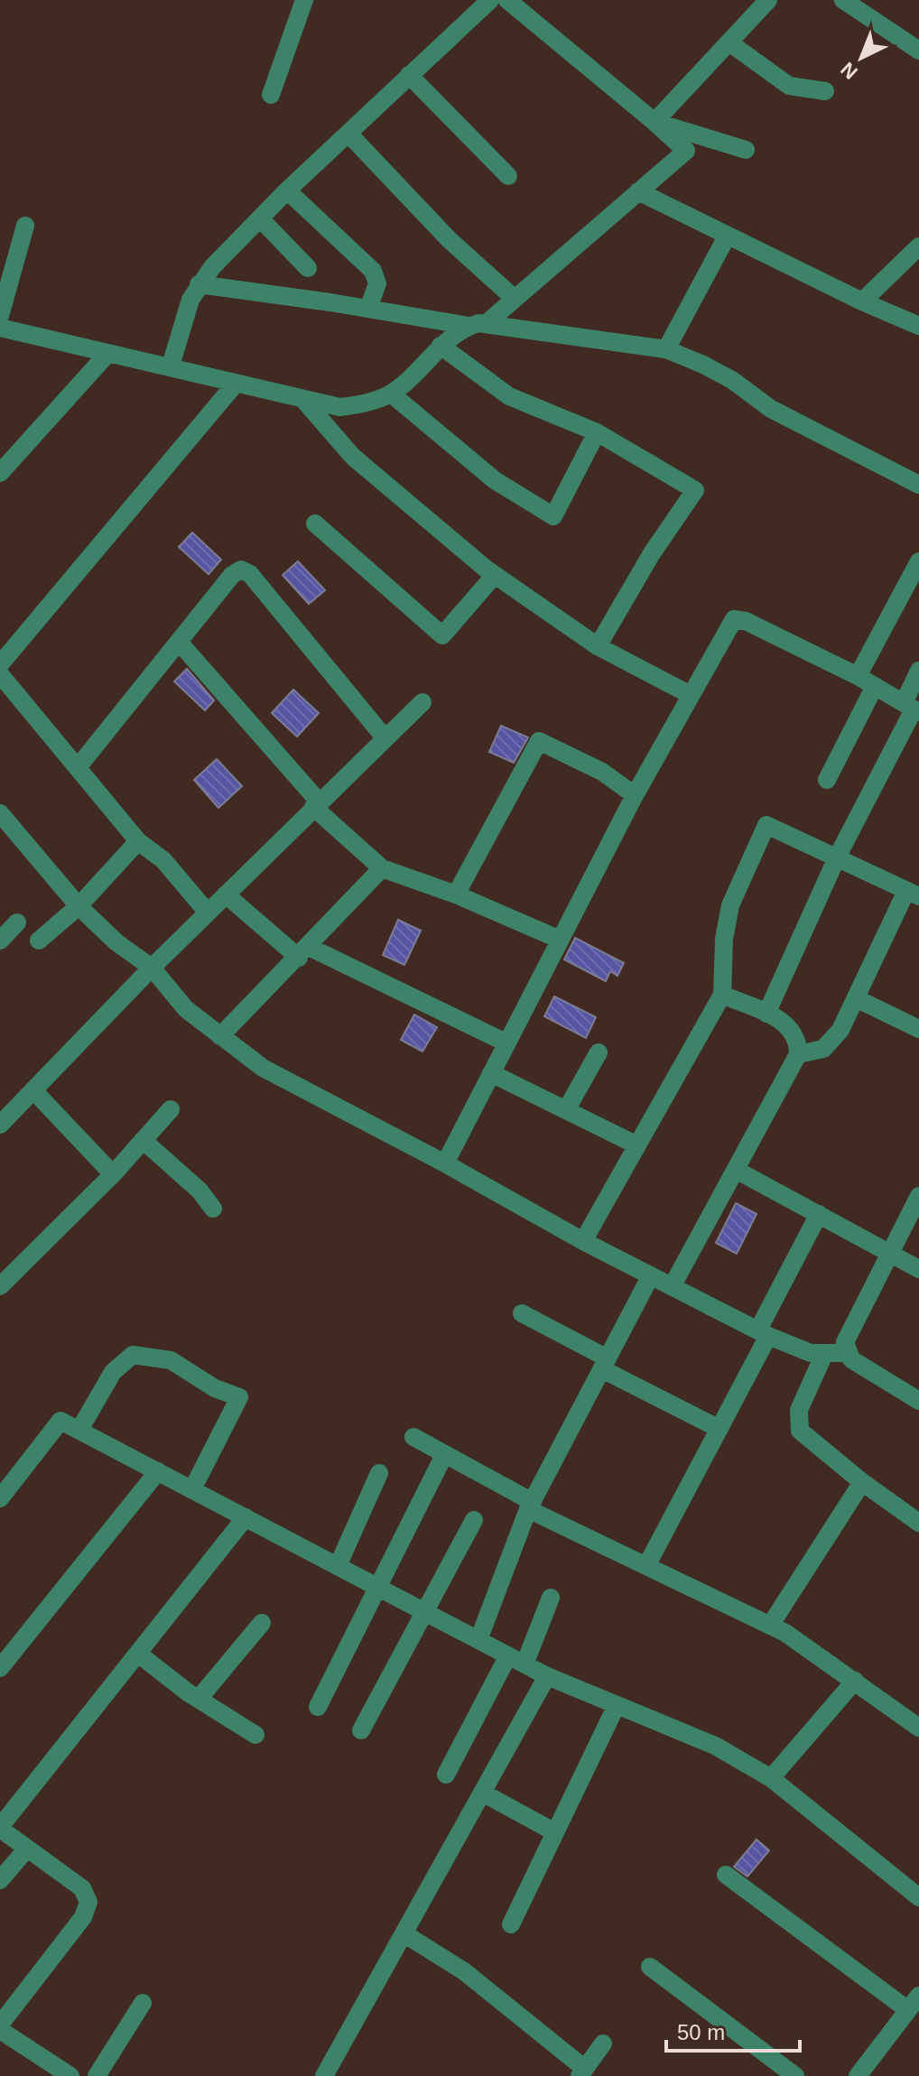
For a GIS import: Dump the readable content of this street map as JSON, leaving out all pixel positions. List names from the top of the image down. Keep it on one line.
{"scale_bar":"50 m","north":"bottom left"}
